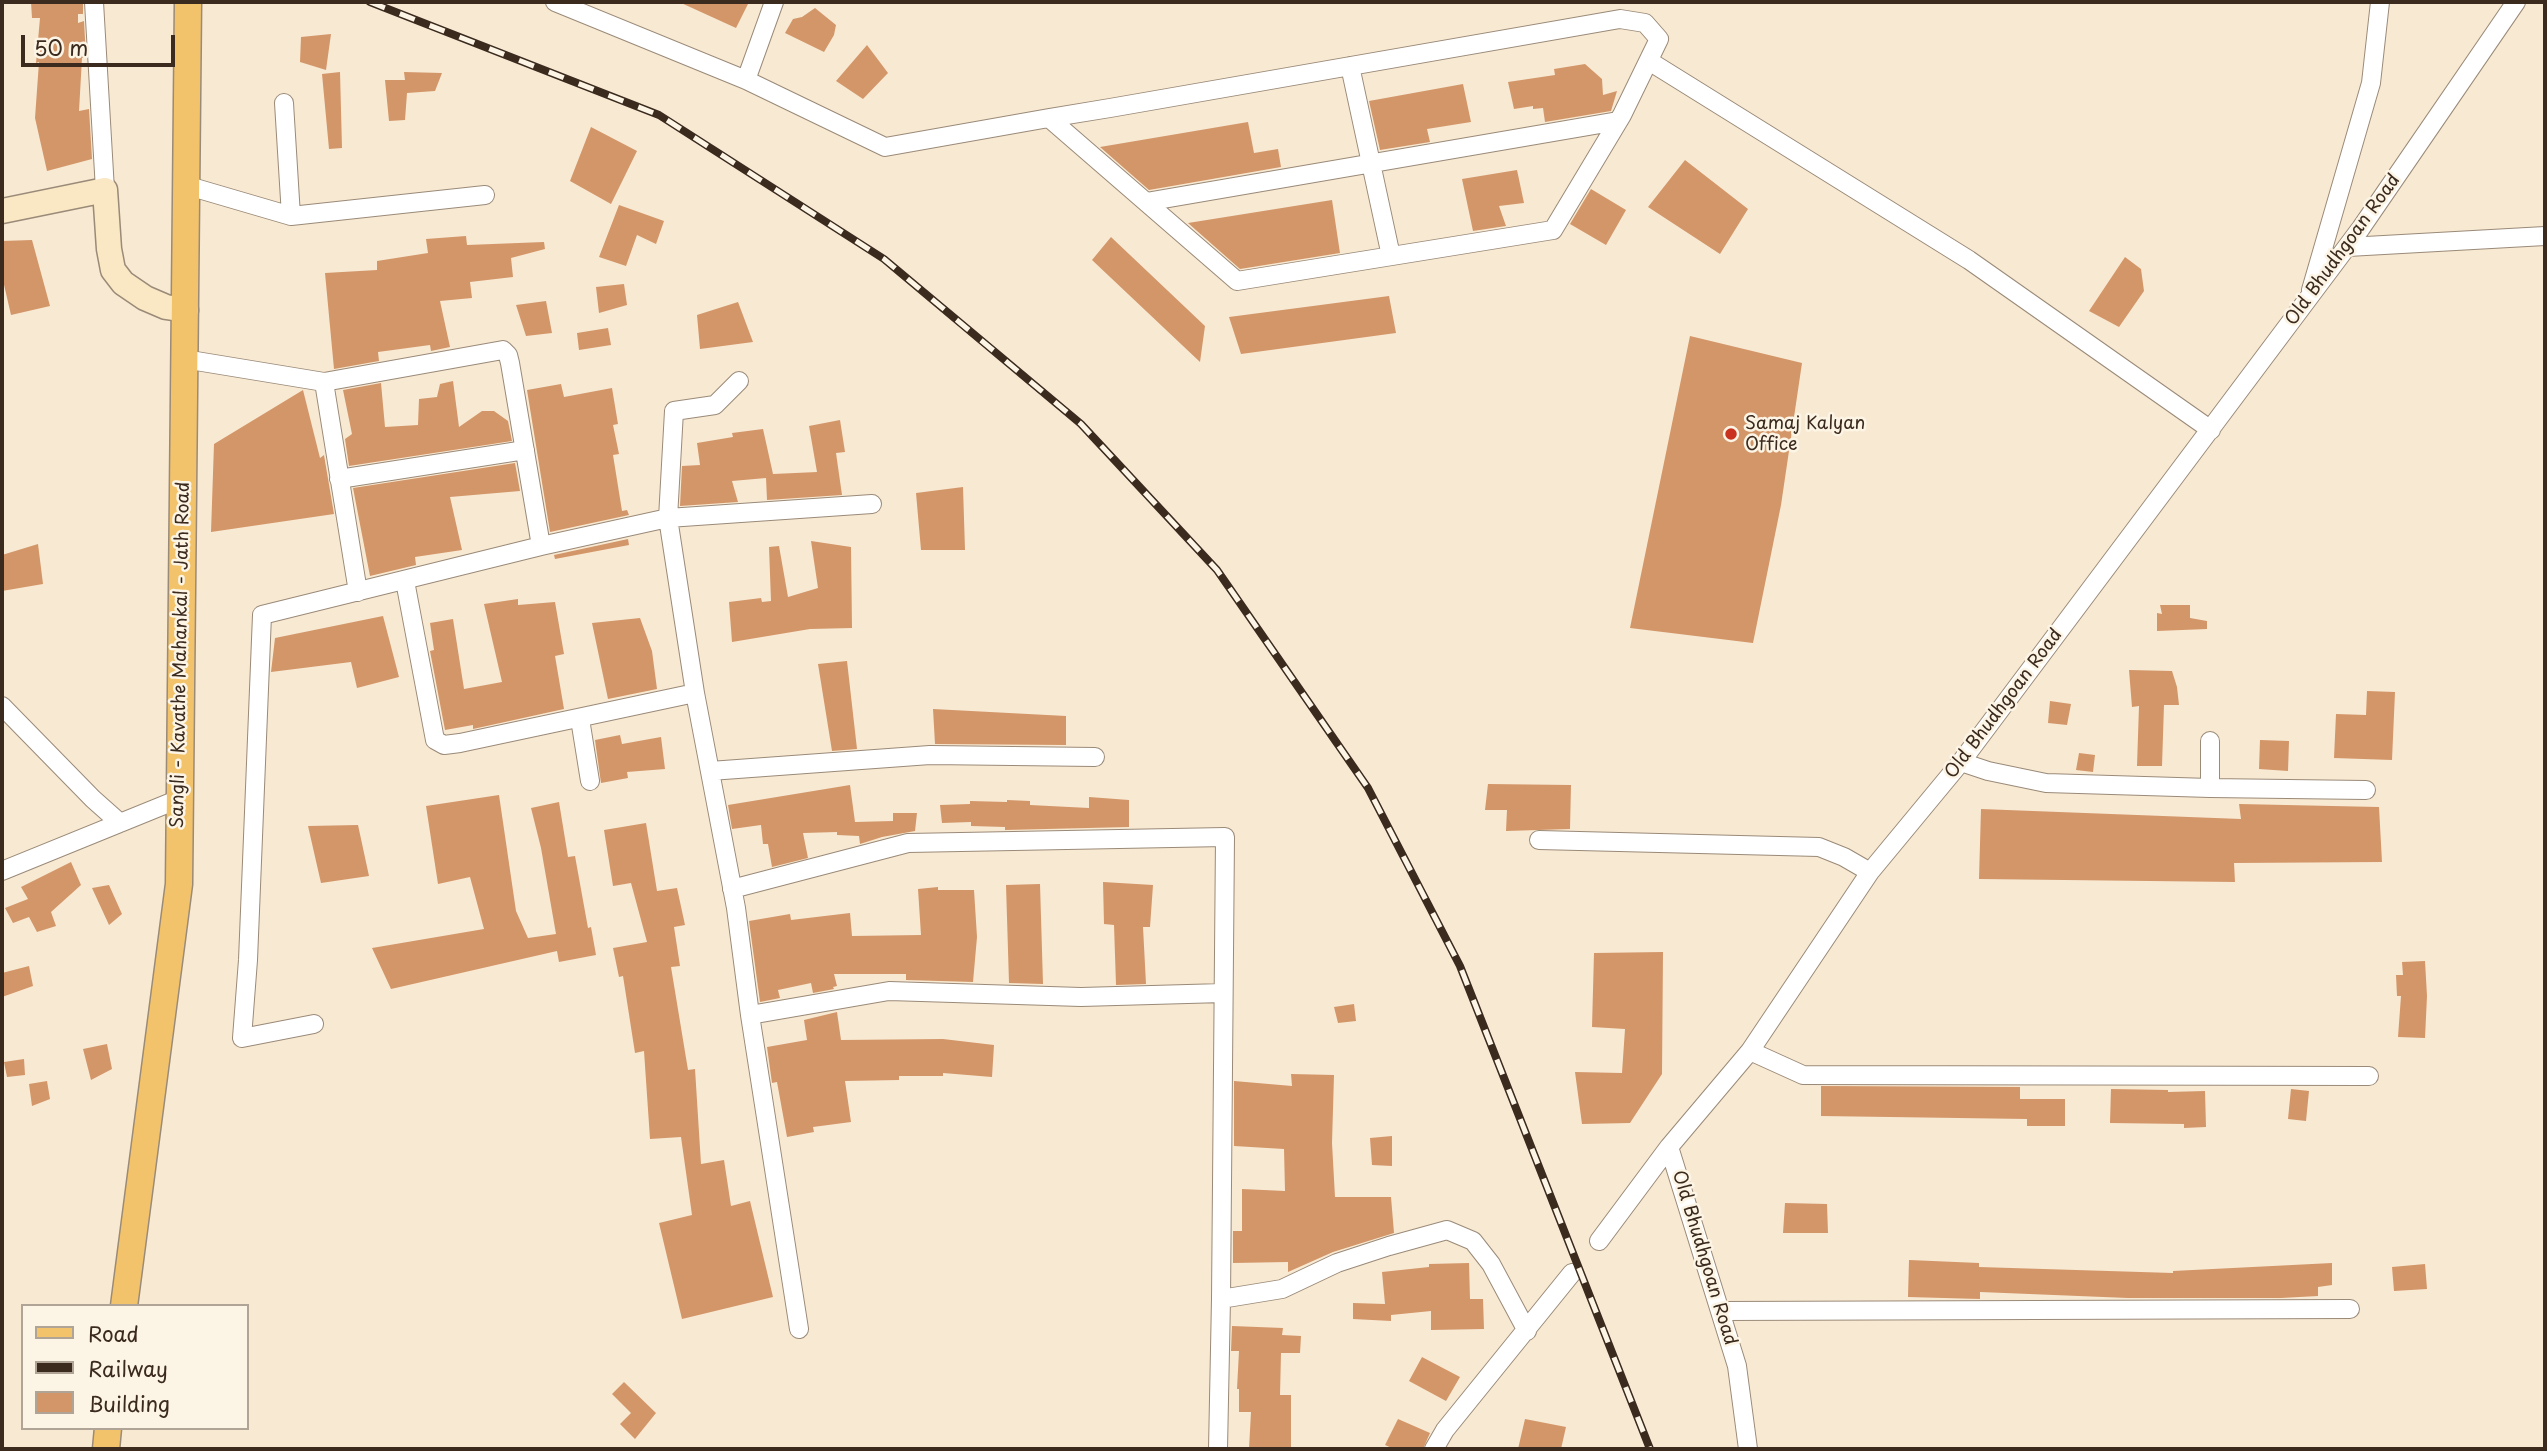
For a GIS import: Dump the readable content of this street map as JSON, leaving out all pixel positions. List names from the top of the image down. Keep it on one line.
{"streets":{"main road":["Sangli - Kavathe Mahankal - Jath Road"],"street":["Old Bhudhgoan Road"]},"places":["Samaj Kalyan Office"],"legend":["Road","Railway","Building"],"scale_bar":"50 m"}
